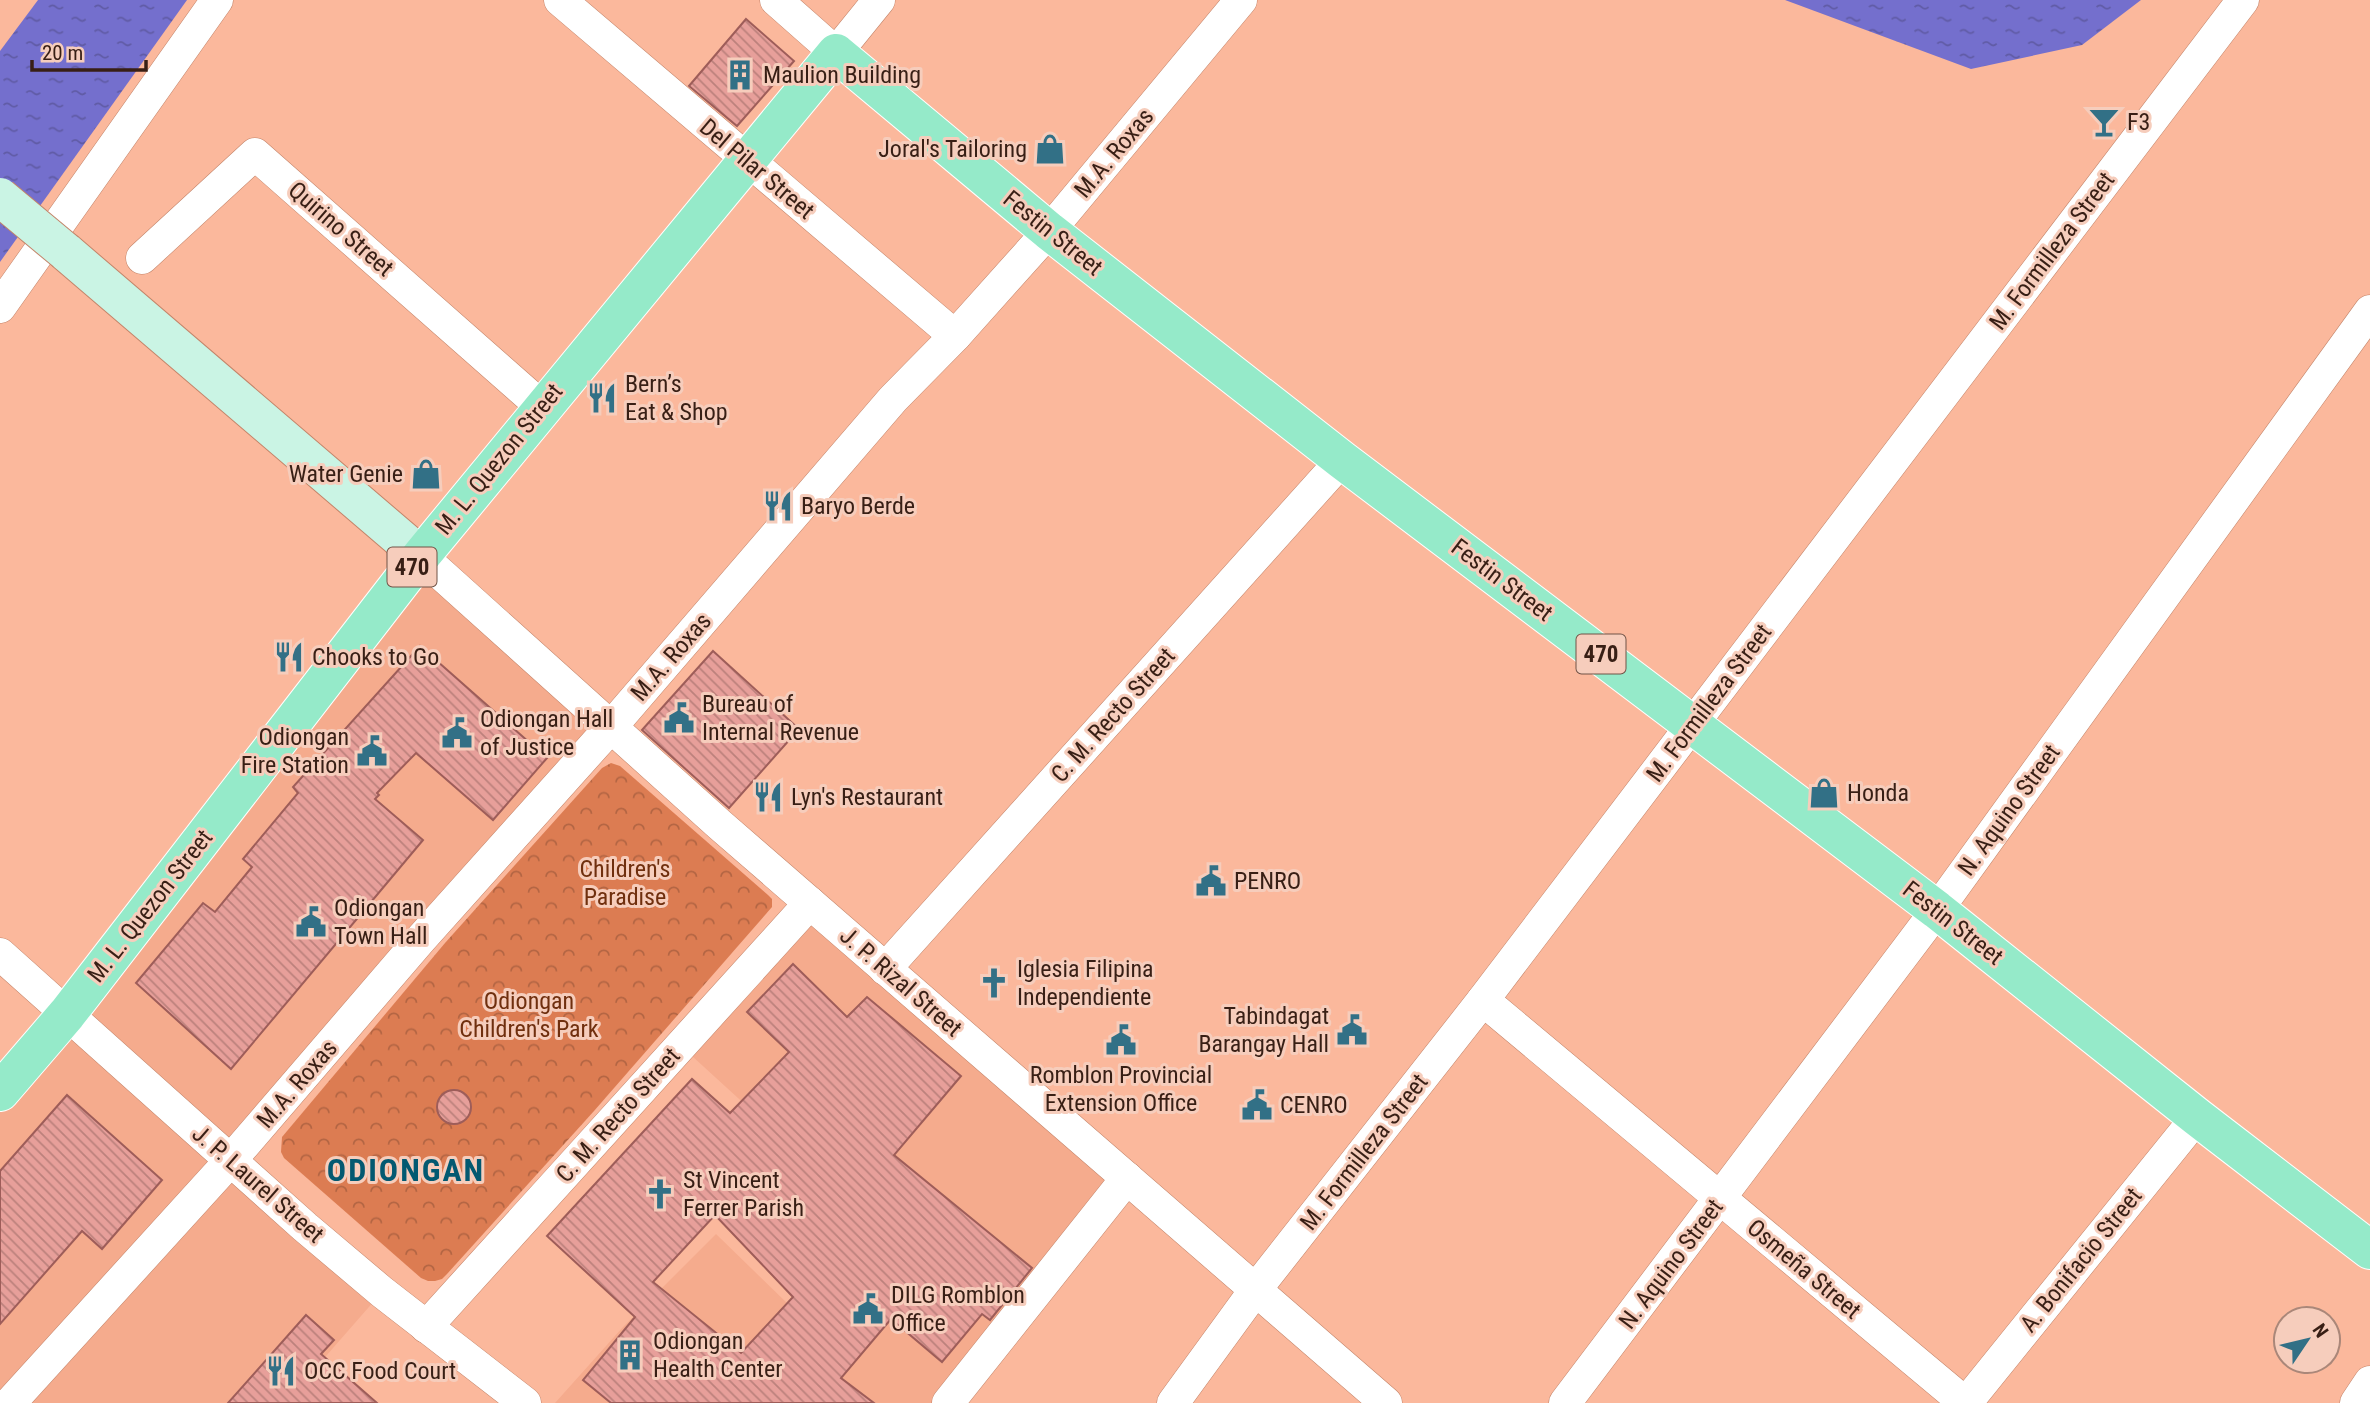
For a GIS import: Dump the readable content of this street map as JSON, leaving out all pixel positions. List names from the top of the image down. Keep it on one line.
{"streets":{"main road":["Festin Street","M. L. Quezon Street","470"],"street":["M.A. Roxas","Del Pilar Street","Quirino Street","M. Formilleza Street","C. M. Recto Street","N. Aquino Street","J. P. Rizal Street","J. P. Laurel Street","A. Bonifacio Street","Osmeña Street"]},"crossings":[["M.A. Roxas","Del Pilar Street"],["M.A. Roxas","Festin Street"],["M.A. Roxas","J. P. Rizal Street"],["M.A. Roxas","J. P. Laurel Street"],["Del Pilar Street","M. L. Quezon Street"],["Quirino Street","M. L. Quezon Street"],["Festin Street","M. Formilleza Street"],["Festin Street","M. L. Quezon Street"],["Festin Street","C. M. Recto Street"],["Festin Street","N. Aquino Street"],["Festin Street","A. Bonifacio Street"],["M. Formilleza Street","J. P. Rizal Street"],["M. Formilleza Street","Osmeña Street"],["M. L. Quezon Street","J. P. Rizal Street"],["M. L. Quezon Street","J. P. Laurel Street"],["C. M. Recto Street","J. P. Rizal Street"],["C. M. Recto Street","J. P. Laurel Street"],["N. Aquino Street","Osmeña Street"],["A. Bonifacio Street","Osmeña Street"]],"districts":["ODIONGAN"],"parks":["Children's Paradise","Odiongan Children's Park"],"places":{"building":["Maulion Building","Odiongan Health Center"],"bar":["F3"],"shop":["Joral's Tailoring","Water Genie","Honda"],"restaurant":["Bern’s Eat & Shop","Baryo Berde","Chooks to Go","Lyn's Restaurant","OCC Food Court"],"public building":["Bureau of Internal Revenue","Odiongan Hall of Justice","Odiongan Fire Station","PENRO","Odiongan Town Hall","Tabindagat Barangay Hall","Romblon Provincial Extension Office","CENRO","DILG Romblon Office"],"church":["Iglesia Filipina Independiente","St Vincent Ferrer Parish"]},"scale_bar":"20 m","north":"top right"}
